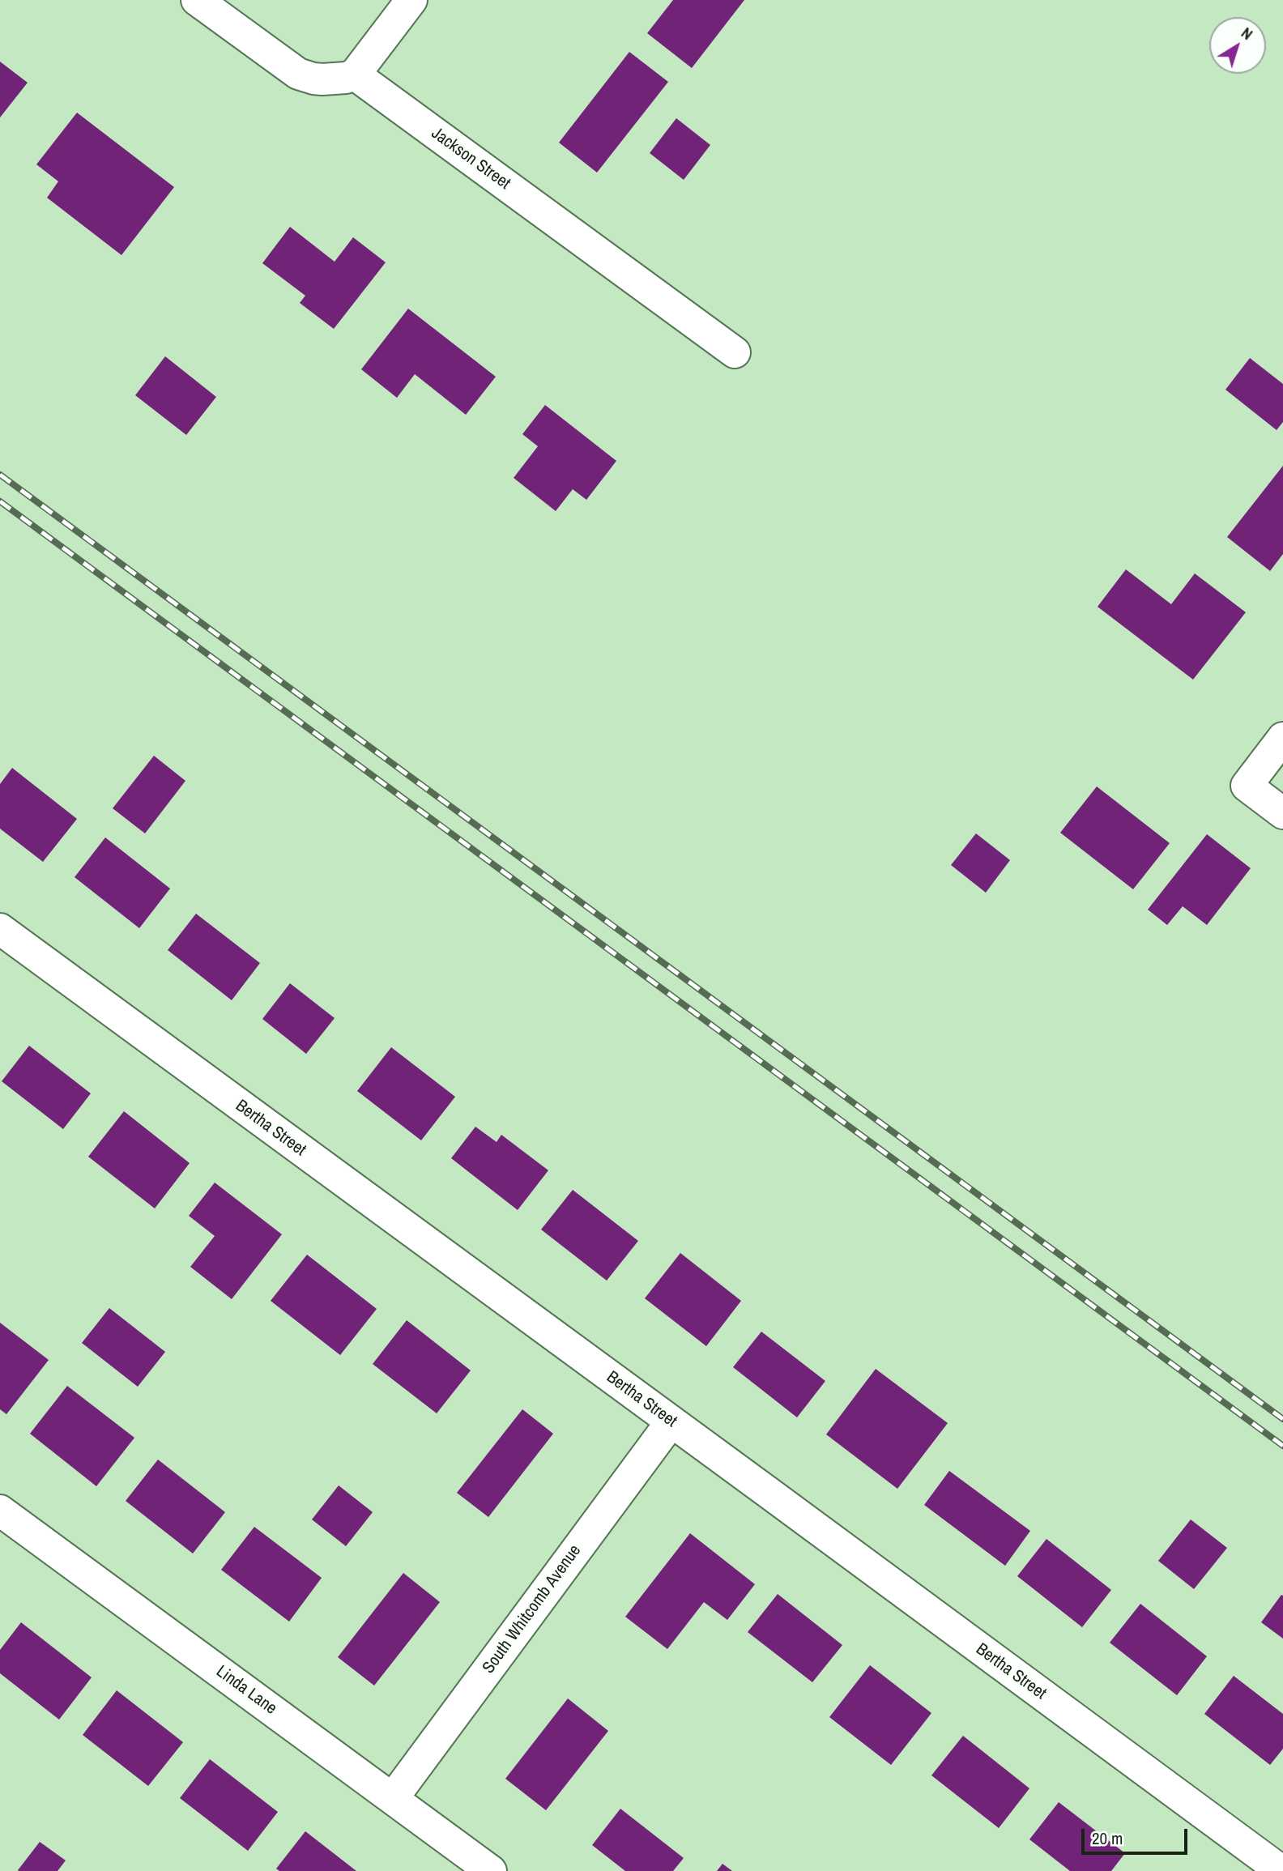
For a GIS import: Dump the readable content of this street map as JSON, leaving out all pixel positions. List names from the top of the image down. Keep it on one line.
{"streets":{"street":["Jackson Street","Bertha Street","South Whitcomb Avenue","Linda Lane"]},"crossings":[["Bertha Street","South Whitcomb Avenue"],["South Whitcomb Avenue","Linda Lane"]],"scale_bar":"20 m","north":"top right"}
